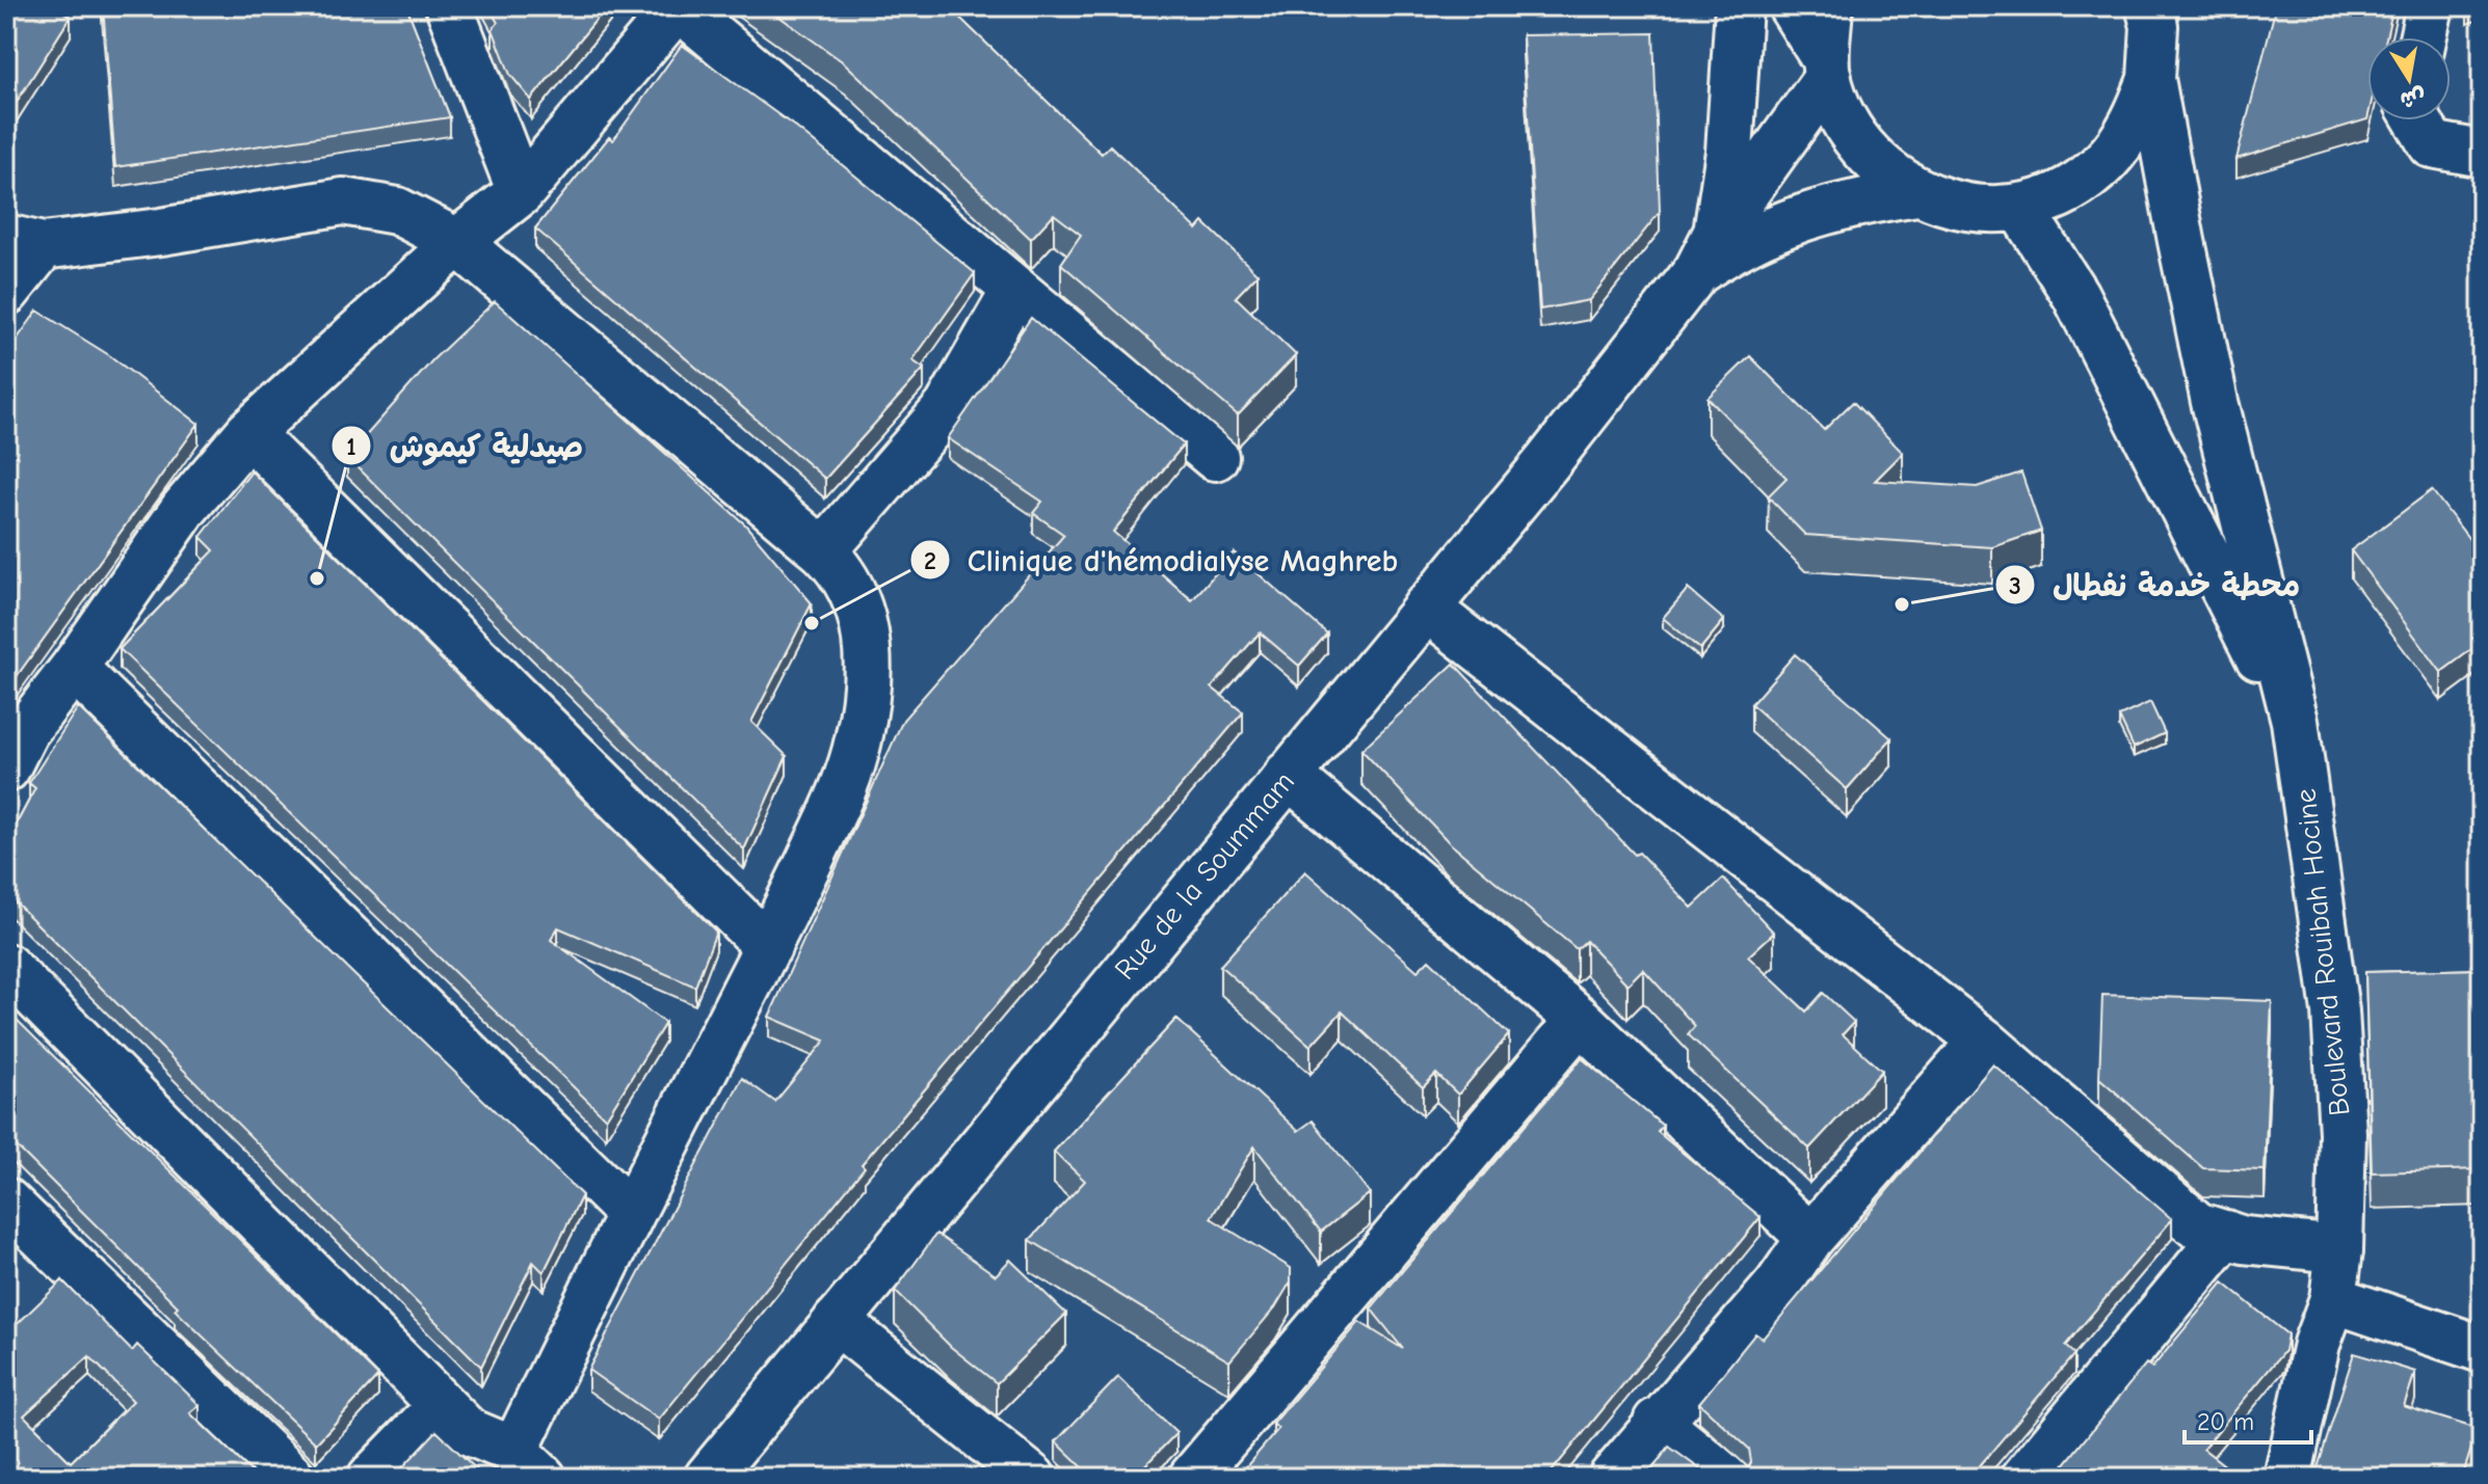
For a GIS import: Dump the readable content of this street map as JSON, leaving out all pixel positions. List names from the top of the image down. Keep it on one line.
{"streets":{"street":["Rue de la Soummam","Boulevard Rouibah Hocine"]},"places":["صيدلية كيموش","محطة خدمة نفطال","Clinique d'hémodialyse Maghreb"],"scale_bar":"20 m","north":"bottom"}
